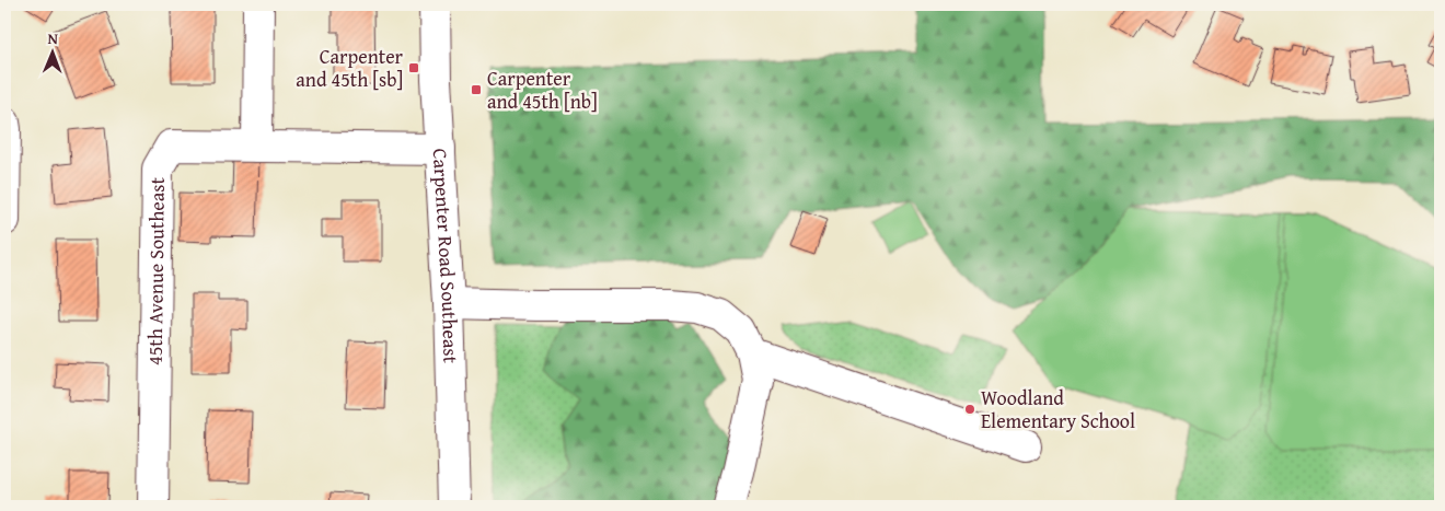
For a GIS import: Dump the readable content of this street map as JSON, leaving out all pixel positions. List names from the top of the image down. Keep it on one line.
{"streets":{"street":["Carpenter Road Southeast","45th Avenue Southeast"]},"crossings":[["Carpenter Road Southeast","45th Avenue Southeast"]],"places":{"transit":["Carpenter and 45th [sb]","Carpenter and 45th [nb]"],"other":["Woodland Elementary School"]},"north":"top"}
